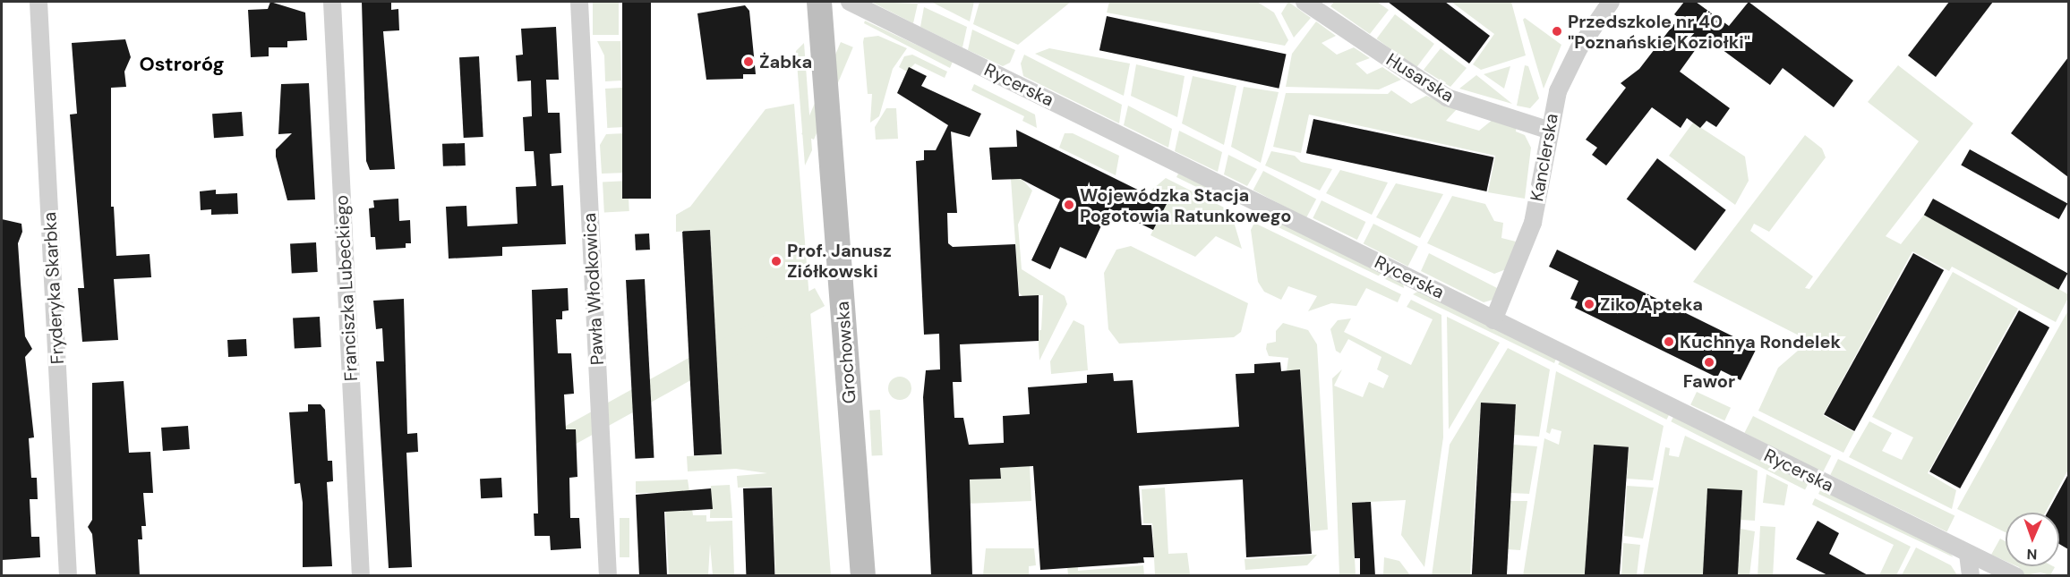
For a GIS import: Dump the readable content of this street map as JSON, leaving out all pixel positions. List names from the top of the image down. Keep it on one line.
{"streets":{"street":["Husarska","Rycerska","Kanclerska","Fryderyka Skarbka","Franciszka Lubeckiego","Pawła Włodkowica","Grochowska"]},"crossings":[["Husarska","Kanclerska"],["Rycerska","Kanclerska"]],"districts":["Ostroróg"],"places":["Przedszkole nr 40 \"Poznańskie Koziołki\"","Żabka","Wojewódzka Stacja Pogotowia Ratunkowego","Prof. Janusz Ziółkowski","Ziko Apteka","Kuchnya Rondelek","Fawor"],"north":"bottom"}
